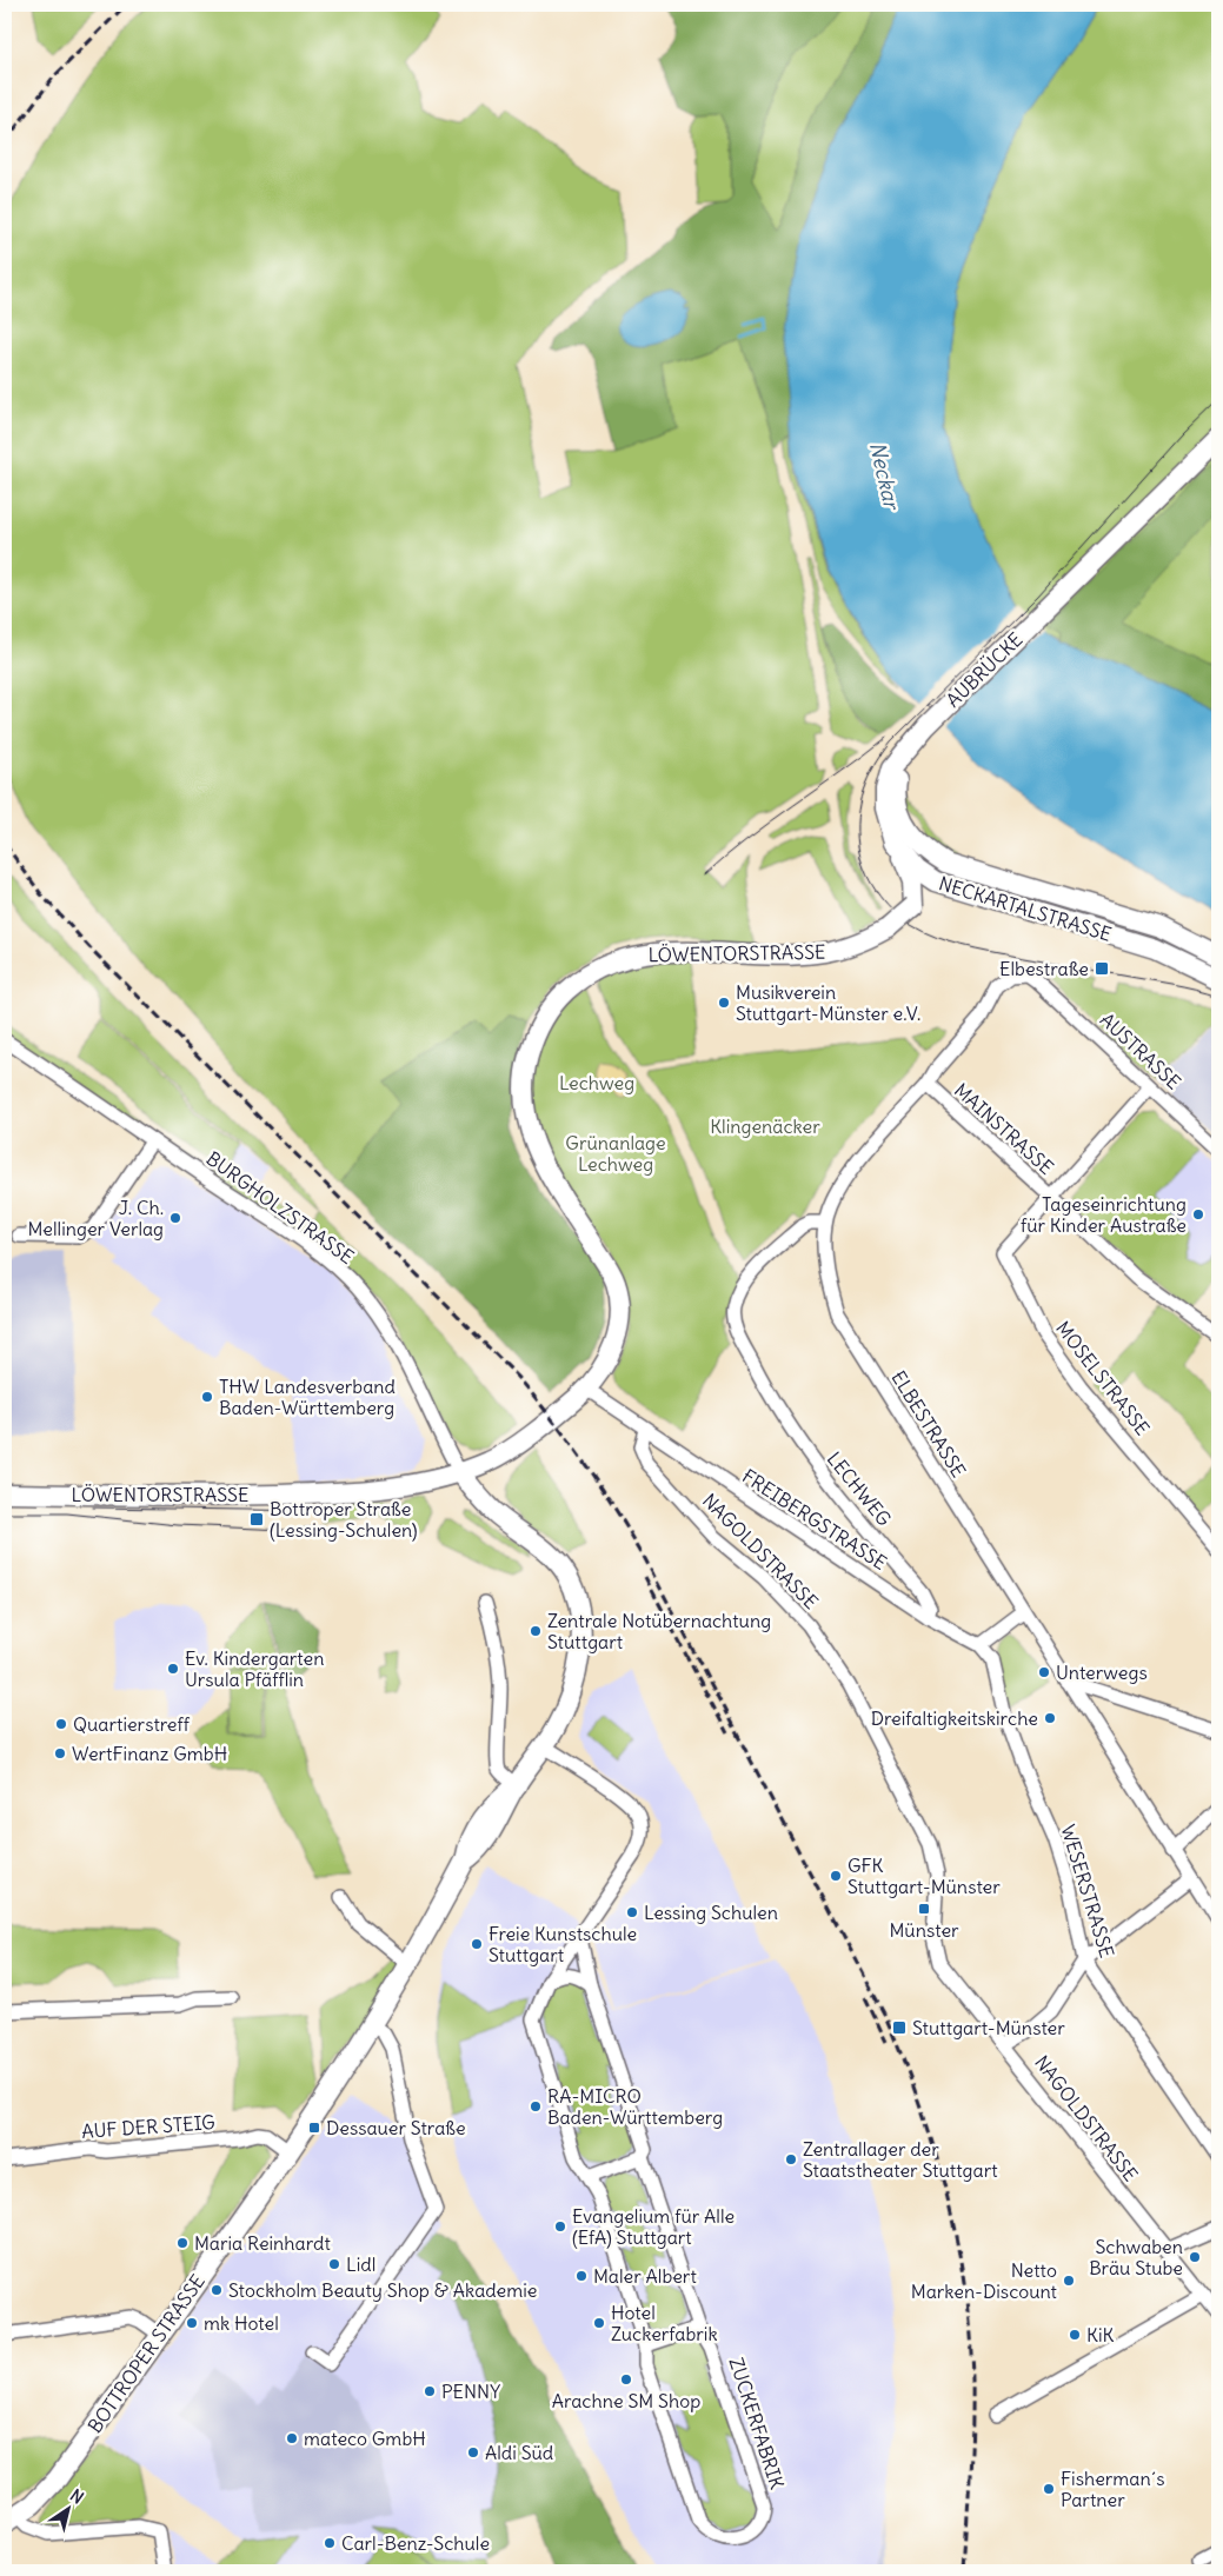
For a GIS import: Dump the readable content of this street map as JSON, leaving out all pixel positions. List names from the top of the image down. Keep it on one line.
{"streets":{"main road":["AUBRÜCKE","NECKARTALSTRASSE","LÖWENTORSTRASSE","BOTTROPER STRASSE"],"street":["AUSTRASSE","MAINSTRASSE","BURGHOLZSTRASSE","MOSELSTRASSE","ELBESTRASSE","LECHWEG","FREIBERGSTRASSE","NAGOLDSTRASSE","WESERSTRASSE","AUF DER STEIG","ZUCKERFABRIK"]},"crossings":[["AUBRÜCKE","NECKARTALSTRASSE"],["NECKARTALSTRASSE","LÖWENTORSTRASSE"],["LÖWENTORSTRASSE","BURGHOLZSTRASSE"],["LÖWENTORSTRASSE","FREIBERGSTRASSE"],["LÖWENTORSTRASSE","BOTTROPER STRASSE"],["AUSTRASSE","MOSELSTRASSE"],["AUSTRASSE","ELBESTRASSE"],["MAINSTRASSE","MOSELSTRASSE"],["MAINSTRASSE","ELBESTRASSE"],["BURGHOLZSTRASSE","BOTTROPER STRASSE"],["ELBESTRASSE","LECHWEG"],["LECHWEG","FREIBERGSTRASSE"],["FREIBERGSTRASSE","NAGOLDSTRASSE"],["FREIBERGSTRASSE","WESERSTRASSE"],["AUF DER STEIG","BOTTROPER STRASSE"],["BOTTROPER STRASSE","ZUCKERFABRIK"]],"water":["Neckar"],"parks":["Lechweg","Klingenäcker","Grünanlage Lechweg"],"places":{"transit":["Elbestraße","Bottroper Straße (Lessing-Schulen)","Münster","Stuttgart-Münster","Dessauer Straße"],"other":["Musikverein Stuttgart-Münster e.V.","Tageseinrichtung für Kinder Austraße","J. Ch. Mellinger Verlag","THW Landesverband Baden-Württemberg","Zentrale Notübernachtung Stuttgart","Ev. Kindergarten Ursula Pfäfflin","Unterwegs","Dreifaltigkeitskirche","Quartierstreff","WertFinanz GmbH","GFK Stuttgart-Münster","Lessing Schulen","Freie Kunstschule Stuttgart","RA-MICRO Baden-Württemberg","Zentrallager der Staatstheater Stuttgart","Evangelium für Alle (EfA) Stuttgart","Maria Reinhardt","Schwaben Bräu Stube","Lidl","Maler Albert","Netto Marken-Discount","Stockholm Beauty Shop & Akademie","mk Hotel","Hotel Zuckerfabrik","KiK","Arachne SM Shop","PENNY","mateco GmbH","Aldi Süd","Fisherman´s Partner","Carl-Benz-Schule"]},"north":"top right"}
